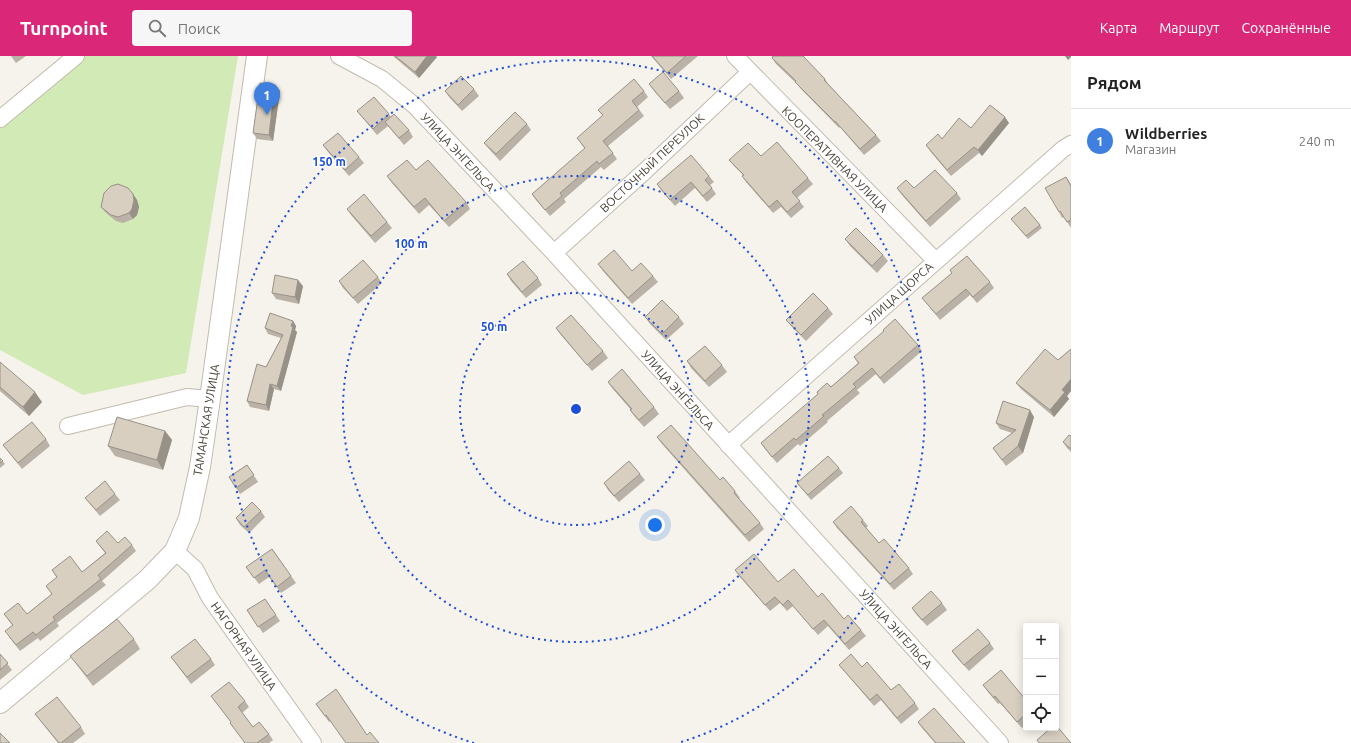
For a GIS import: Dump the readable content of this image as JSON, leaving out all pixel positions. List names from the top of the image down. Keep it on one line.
{"streets":{"street":["УЛИЦА ЭНГЕЛЬСА","КООПЕРАТИВНАЯ УЛИЦА","ВОСТОЧНЫЙ ПЕРЕУЛОК","УЛИЦА ЩОРСА","ТАМАНСКАЯ УЛИЦА","НАГОРНАЯ УЛИЦА"]},"crossings":[["УЛИЦА ЭНГЕЛЬСА","ВОСТОЧНЫЙ ПЕРЕУЛОК"],["УЛИЦА ЭНГЕЛЬСА","УЛИЦА ЩОРСА"],["КООПЕРАТИВНАЯ УЛИЦА","ВОСТОЧНЫЙ ПЕРЕУЛОК"],["КООПЕРАТИВНАЯ УЛИЦА","УЛИЦА ЩОРСА"],["ТАМАНСКАЯ УЛИЦА","НАГОРНАЯ УЛИЦА"]],"page":{"header":"Turnpoint","search":"Поиск","nav":["Карта","Маршрут","Сохранённые"],"heading":"Рядом","pins":"1","list":[{"mark":"1","name":"Wildberries","note":"Магазин","value":"240 m"}],"map_buttons":["+","−"]},"rings":["150 m","100 m","50 m"]}
